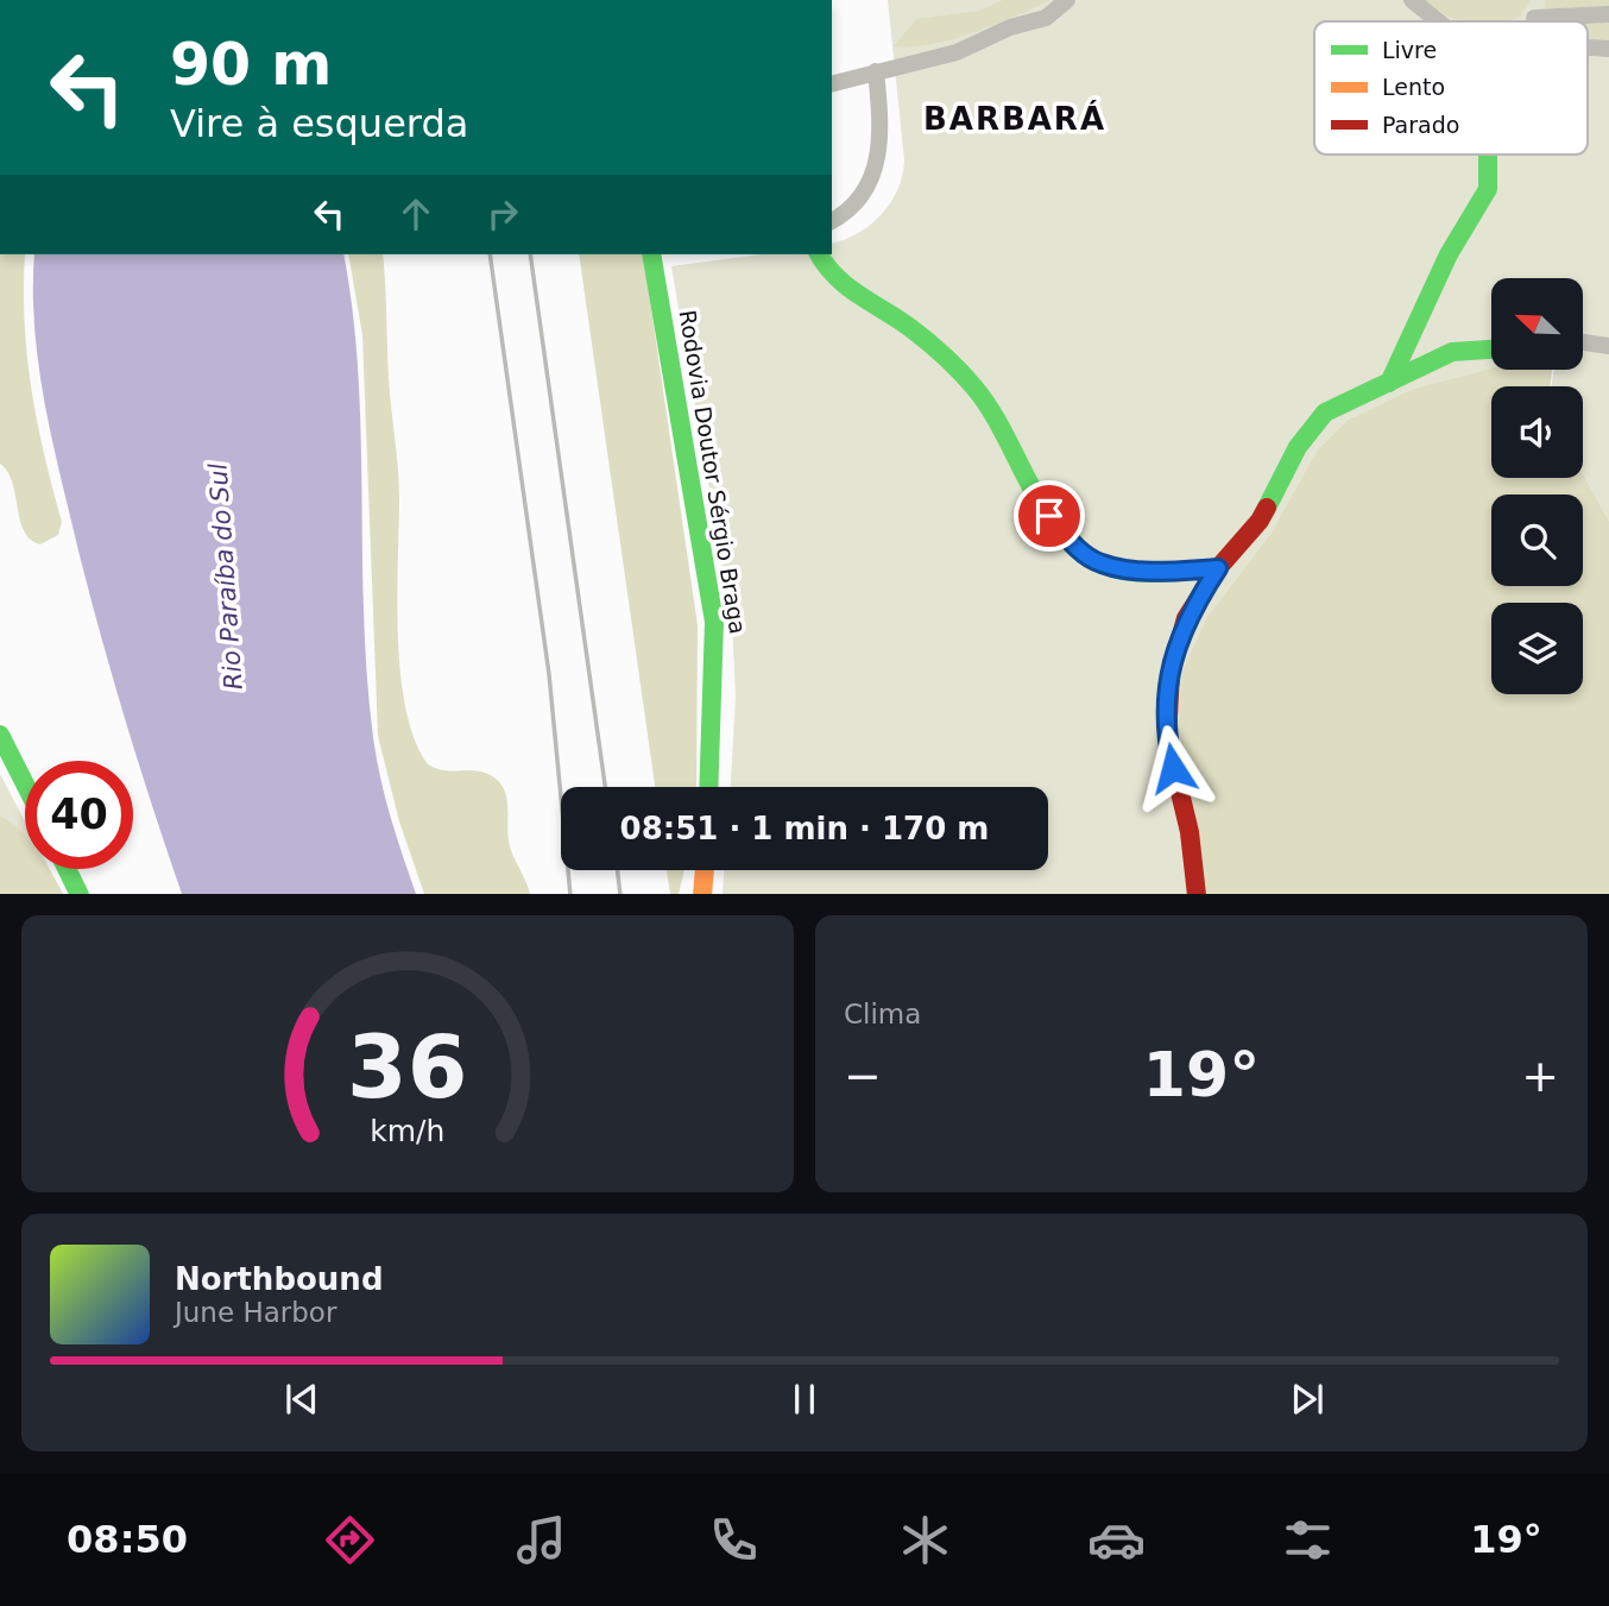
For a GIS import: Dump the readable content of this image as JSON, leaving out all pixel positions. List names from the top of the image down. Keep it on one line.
{"streets":{"street":["Rodovia Doutor Sérgio Braga"]},"districts":["BARBARÁ"],"water":["Rio Paraíba do Sul"],"legend":["Livre","Lento","Parado"],"north":"top left","page":{"turn":["90 m","Vire à esquerda"],"limit":"40","trip":"08:51 · 1 min · 170 m","tile":"Clima","heat":["−","19°","+"],"song":["Northbound","June Harbor"],"tabs":["08:50","19°"],"gauge":["36","km/h"]}}
